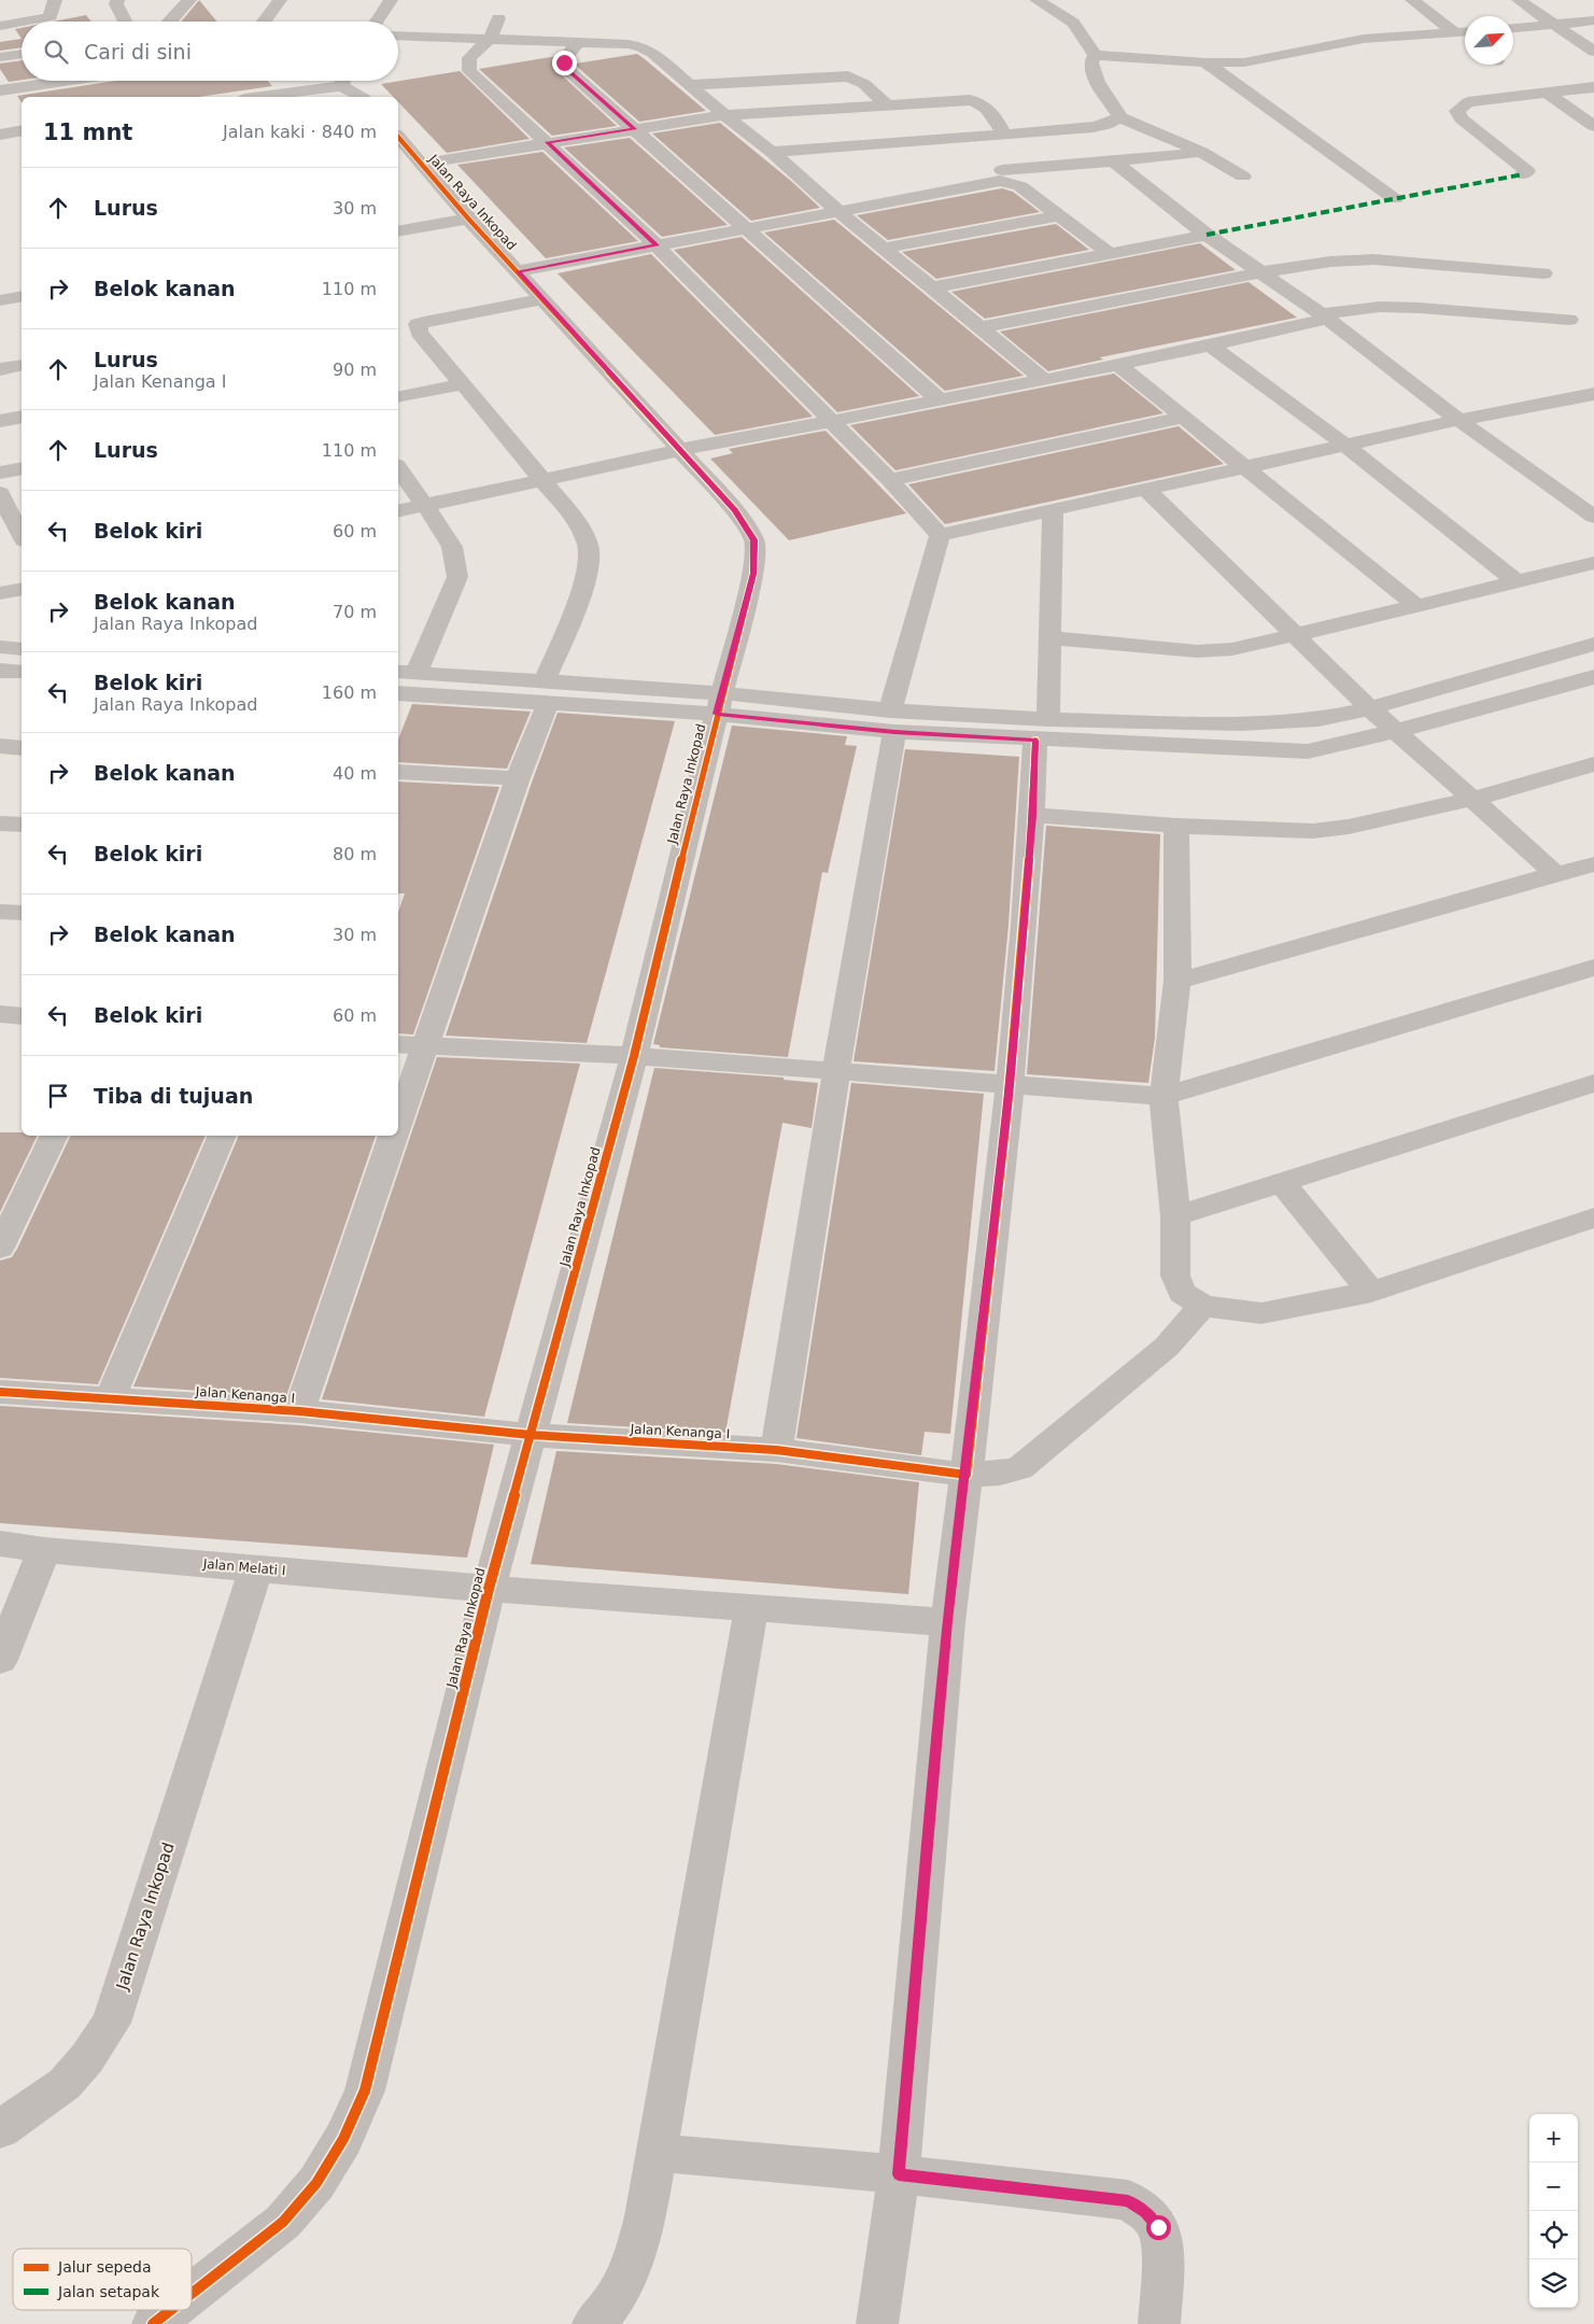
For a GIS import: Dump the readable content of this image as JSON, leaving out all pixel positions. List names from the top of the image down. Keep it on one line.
{"streets":{"street":["Jalan Raya Inkopad","Jalan Kenanga I","Jalan Melati I"]},"crossings":[["Jalan Raya Inkopad","Jalan Kenanga I"],["Jalan Raya Inkopad","Jalan Melati I"]],"legend":["Jalur sepeda","Jalan setapak"],"north":"top right","page":{"search":"Cari di sini","heading":["11 mnt","Jalan kaki · 840 m"],"list":[["Lurus","30 m"],["Belok kanan","110 m"],["Lurus","Jalan Kenanga I","90 m"],["Lurus","110 m"],["Belok kiri","60 m"],["Belok kanan","Jalan Raya Inkopad","70 m"],["Belok kiri","Jalan Raya Inkopad","160 m"],["Belok kanan","40 m"],["Belok kiri","80 m"],["Belok kanan","30 m"],["Belok kiri","60 m"],"Tiba di tujuan"],"map_buttons":["+","−"]}}
